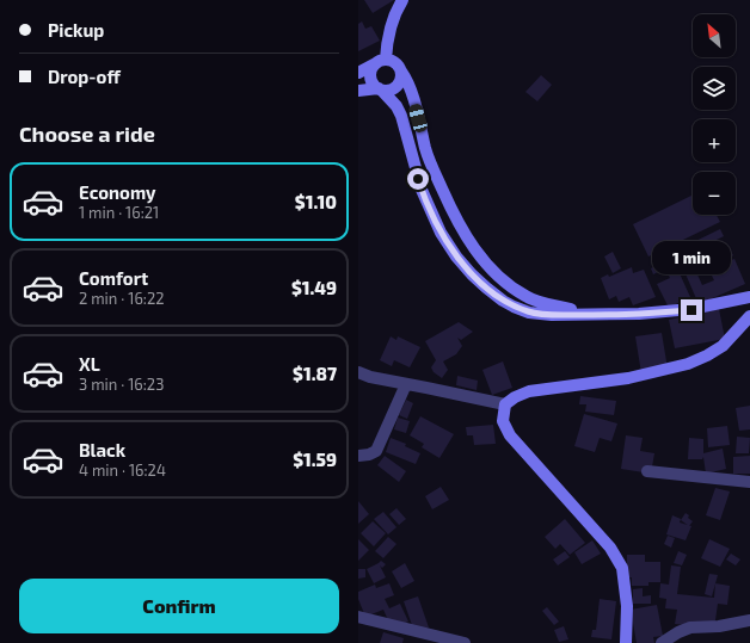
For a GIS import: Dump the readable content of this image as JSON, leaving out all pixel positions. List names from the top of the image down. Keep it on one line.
{"north":"top left","page":{"banner":["Pickup","Drop-off"],"map_buttons":["+","−"],"heading":"Choose a ride","list":[{"name":"Economy","note":"1 min · 16:21","value":"$1.10"},{"name":"Comfort","note":"2 min · 16:22","value":"$1.49"},{"name":"XL","note":"3 min · 16:23","value":"$1.87"},{"name":"Black","note":"4 min · 16:24","value":"$1.59"}],"bubble":"1 min","buttons":"Confirm"}}
